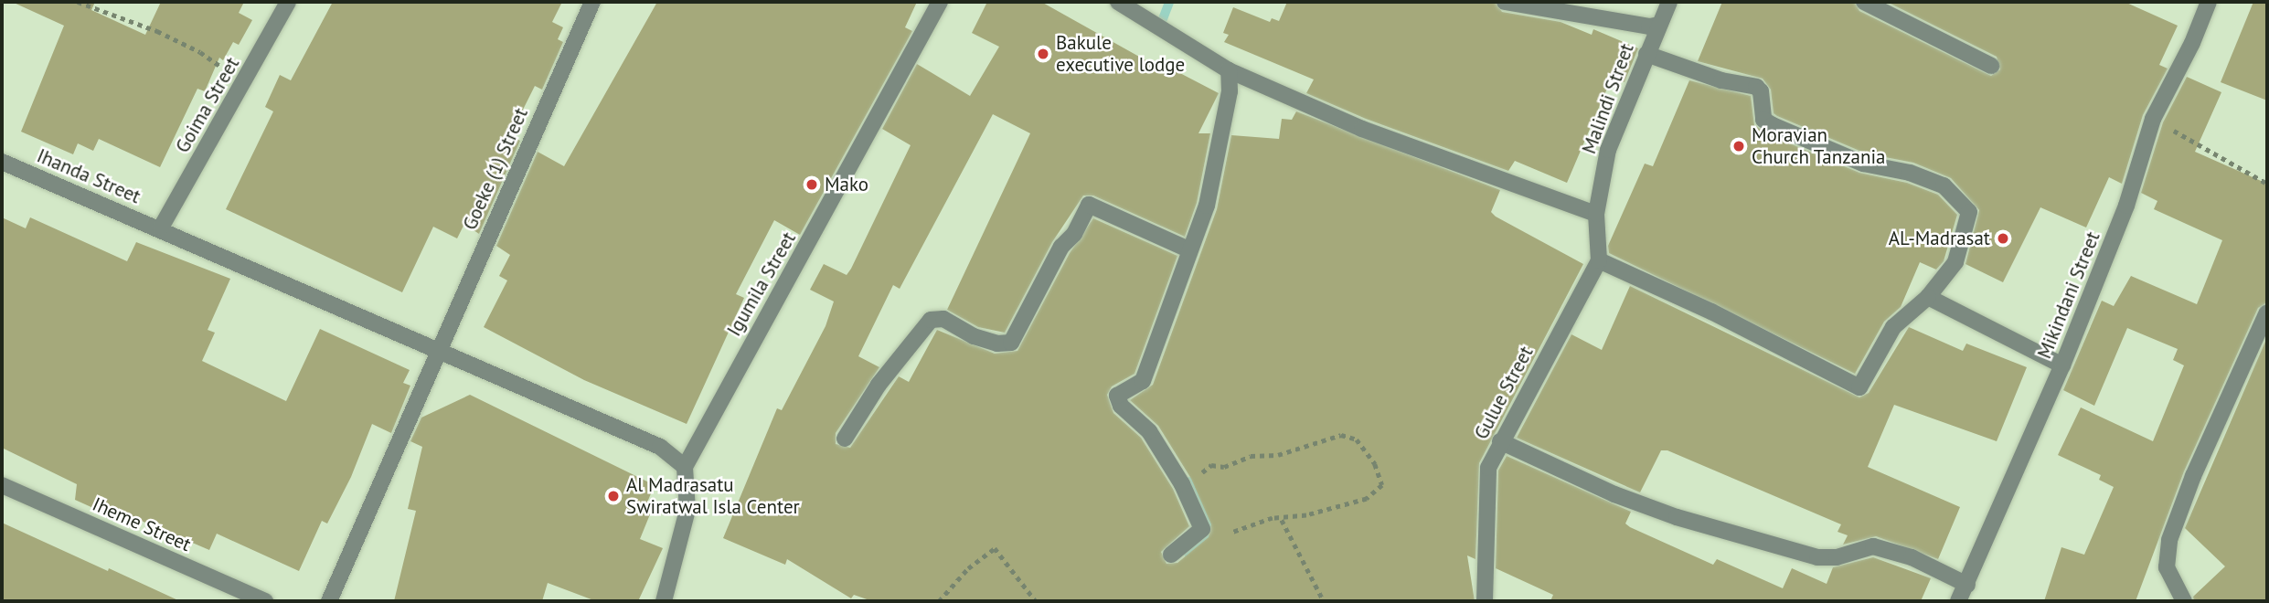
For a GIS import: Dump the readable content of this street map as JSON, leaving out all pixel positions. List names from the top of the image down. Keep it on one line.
{"streets":{"street":["Malindi Street","Goima Street","Goeke (1) Street","Ihanda Street","Igumila Street","Mikindani Street","Gulue Street","Iheme Street"]},"crossings":[["Goima Street","Ihanda Street"],["Goeke (1) Street","Ihanda Street"],["Ihanda Street","Igumila Street"]],"places":["Bakule executive lodge","Moravian Church Tanzania","Mako","AL-Madrasat","Al Madrasatu Swiratwal Isla Center"]}
